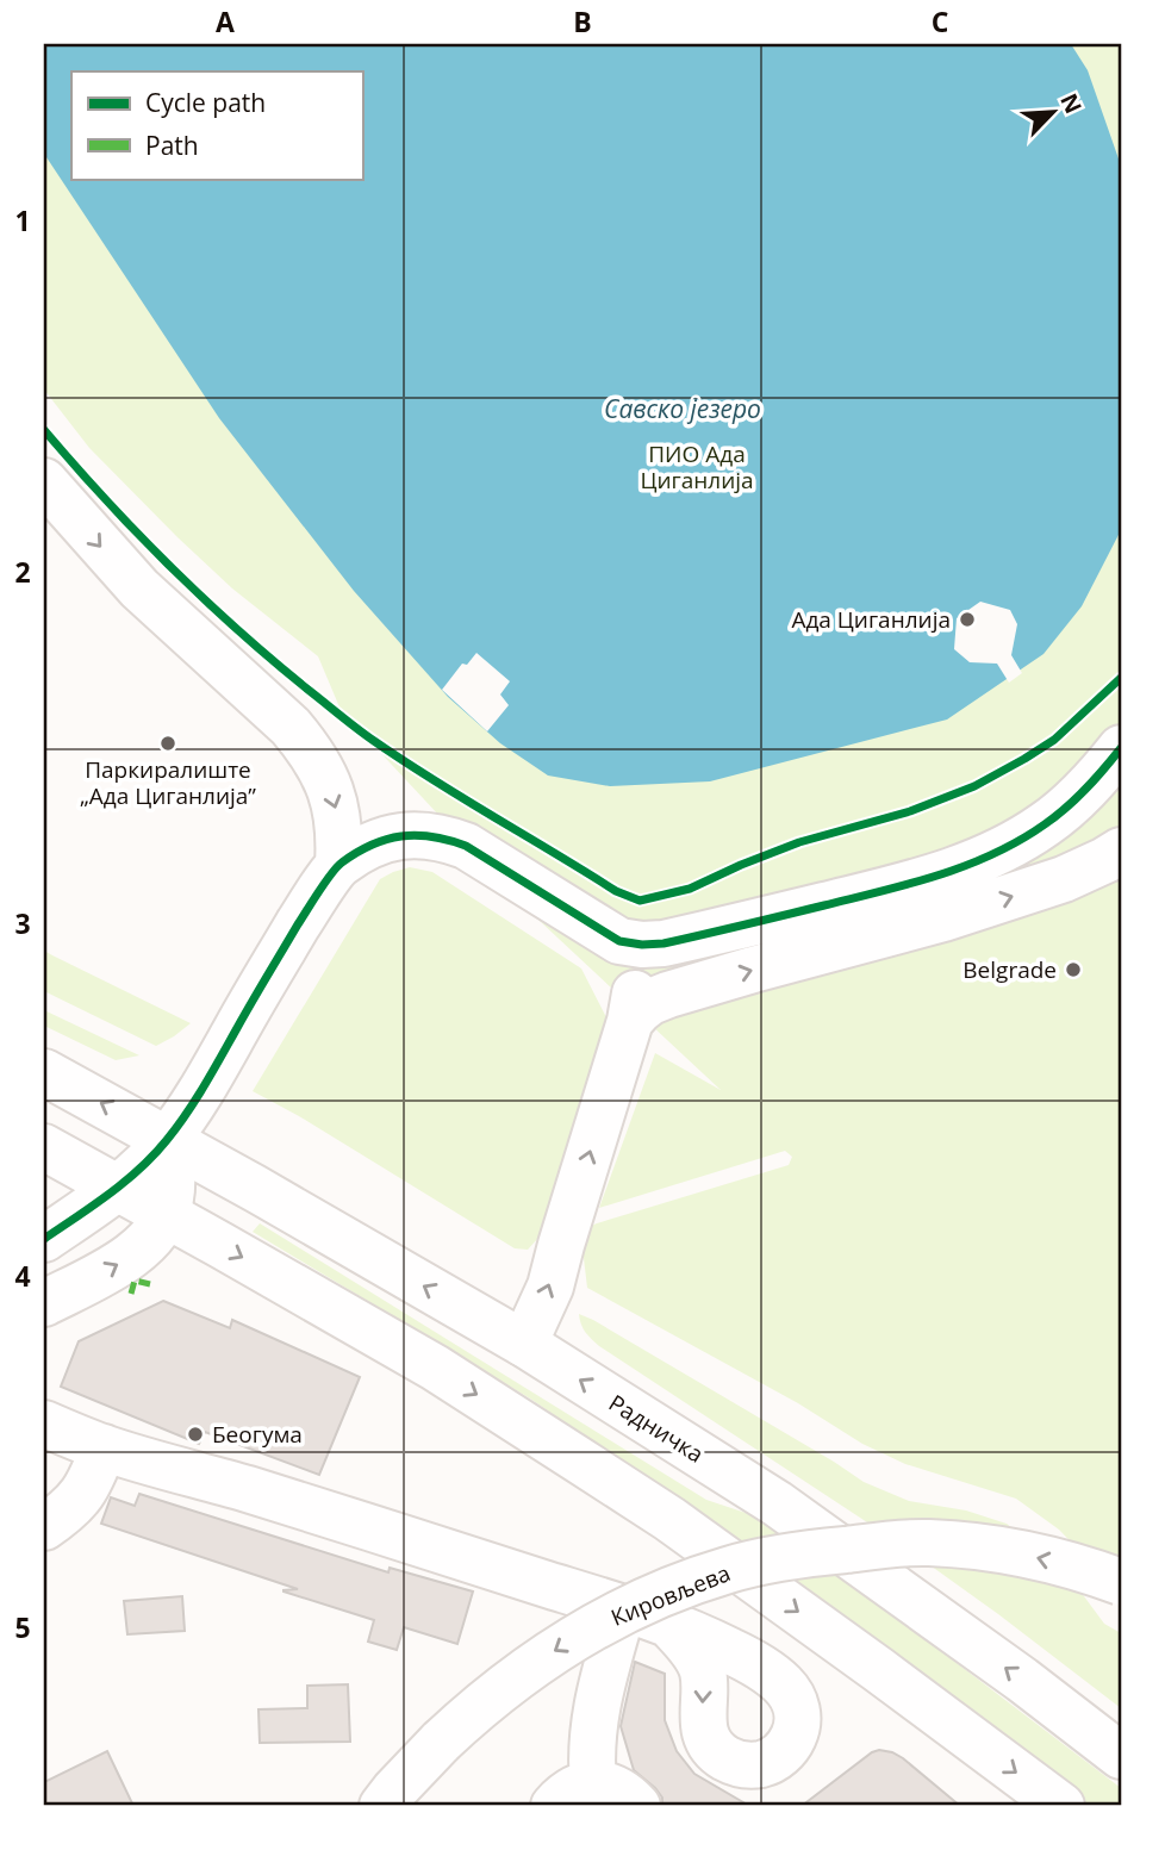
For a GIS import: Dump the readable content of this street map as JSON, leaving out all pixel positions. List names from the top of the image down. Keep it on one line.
{"streets":{"street":["Радничка","Кировљева"]},"one_way":["Кировљева"],"water":["Савско језеро"],"parks":["ПИО Ада Циганлија"],"places":["Ада Циганлија","Паркиралиште „Ада Циганлија”","Belgrade","Беогума"],"legend":["Cycle path","Path"],"north":"top right","grid":{"columns":["A","B","C"],"rows":["1","2","3","4","5"]}}
